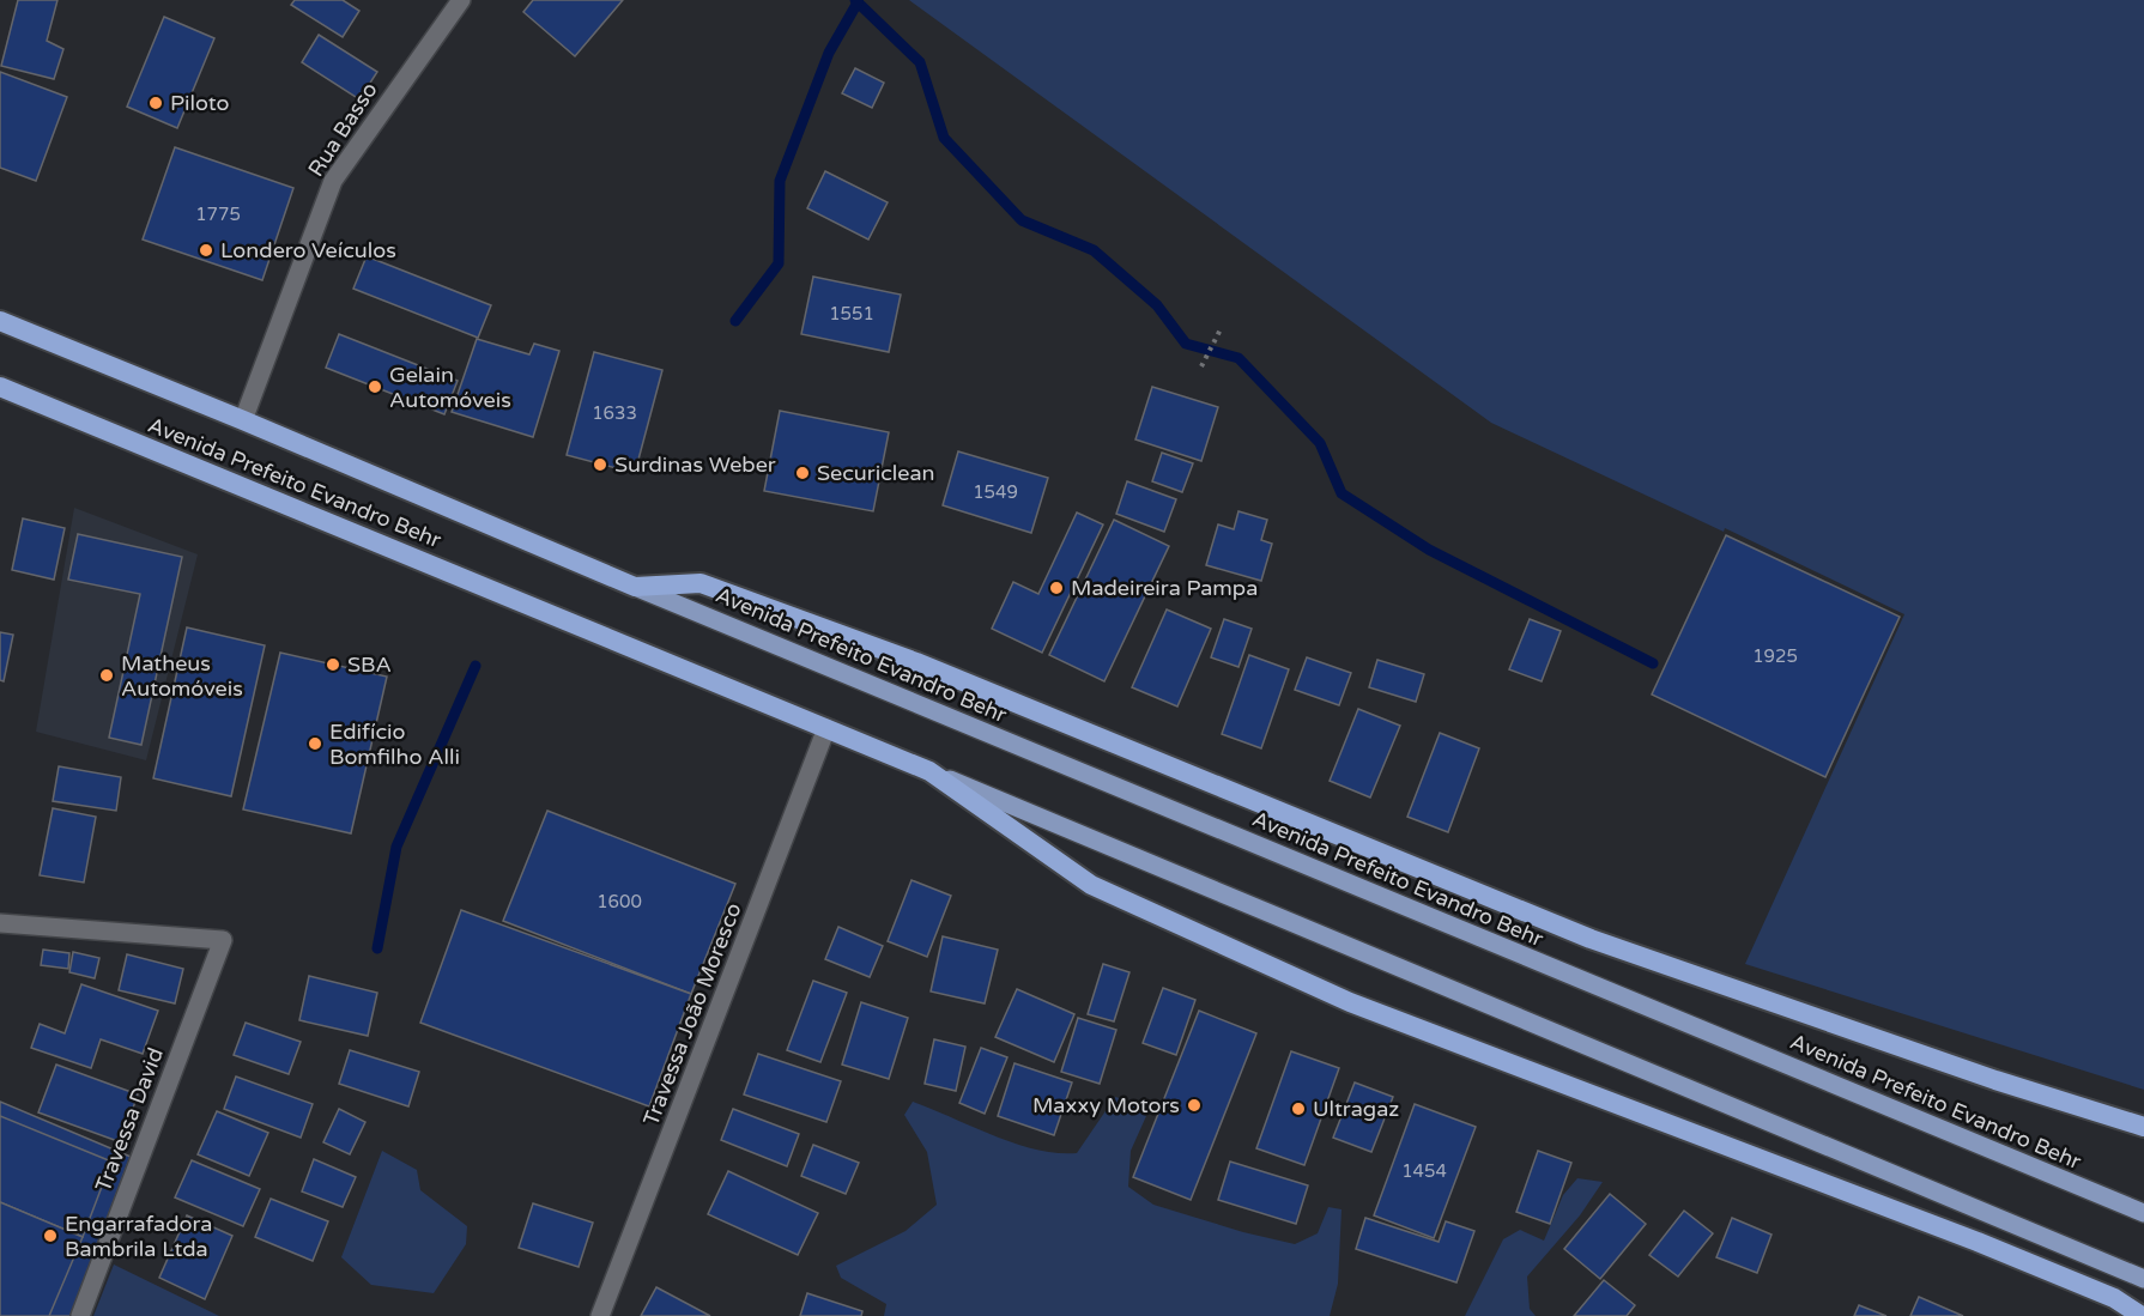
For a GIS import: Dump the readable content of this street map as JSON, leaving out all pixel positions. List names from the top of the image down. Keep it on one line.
{"streets":{"highway":["Avenida Prefeito Evandro Behr"],"street":["Rua Basso","Travessa João Moresco","Travessa David"]},"crossings":[["Rua Basso","Avenida Prefeito Evandro Behr"],["Avenida Prefeito Evandro Behr","Travessa João Moresco"]],"places":["Piloto","Londero Veículos","Gelain Automóveis","Surdinas Weber","Securiclean","Madeireira Pampa","SBA","Matheus Automóveis","Edifício Bomfilho Alli","Maxxy Motors","Ultragaz","Engarrafadora Bambrila Ltda"],"house_numbers":["1775","1551","1633","1549","1925","1600","1454"]}
